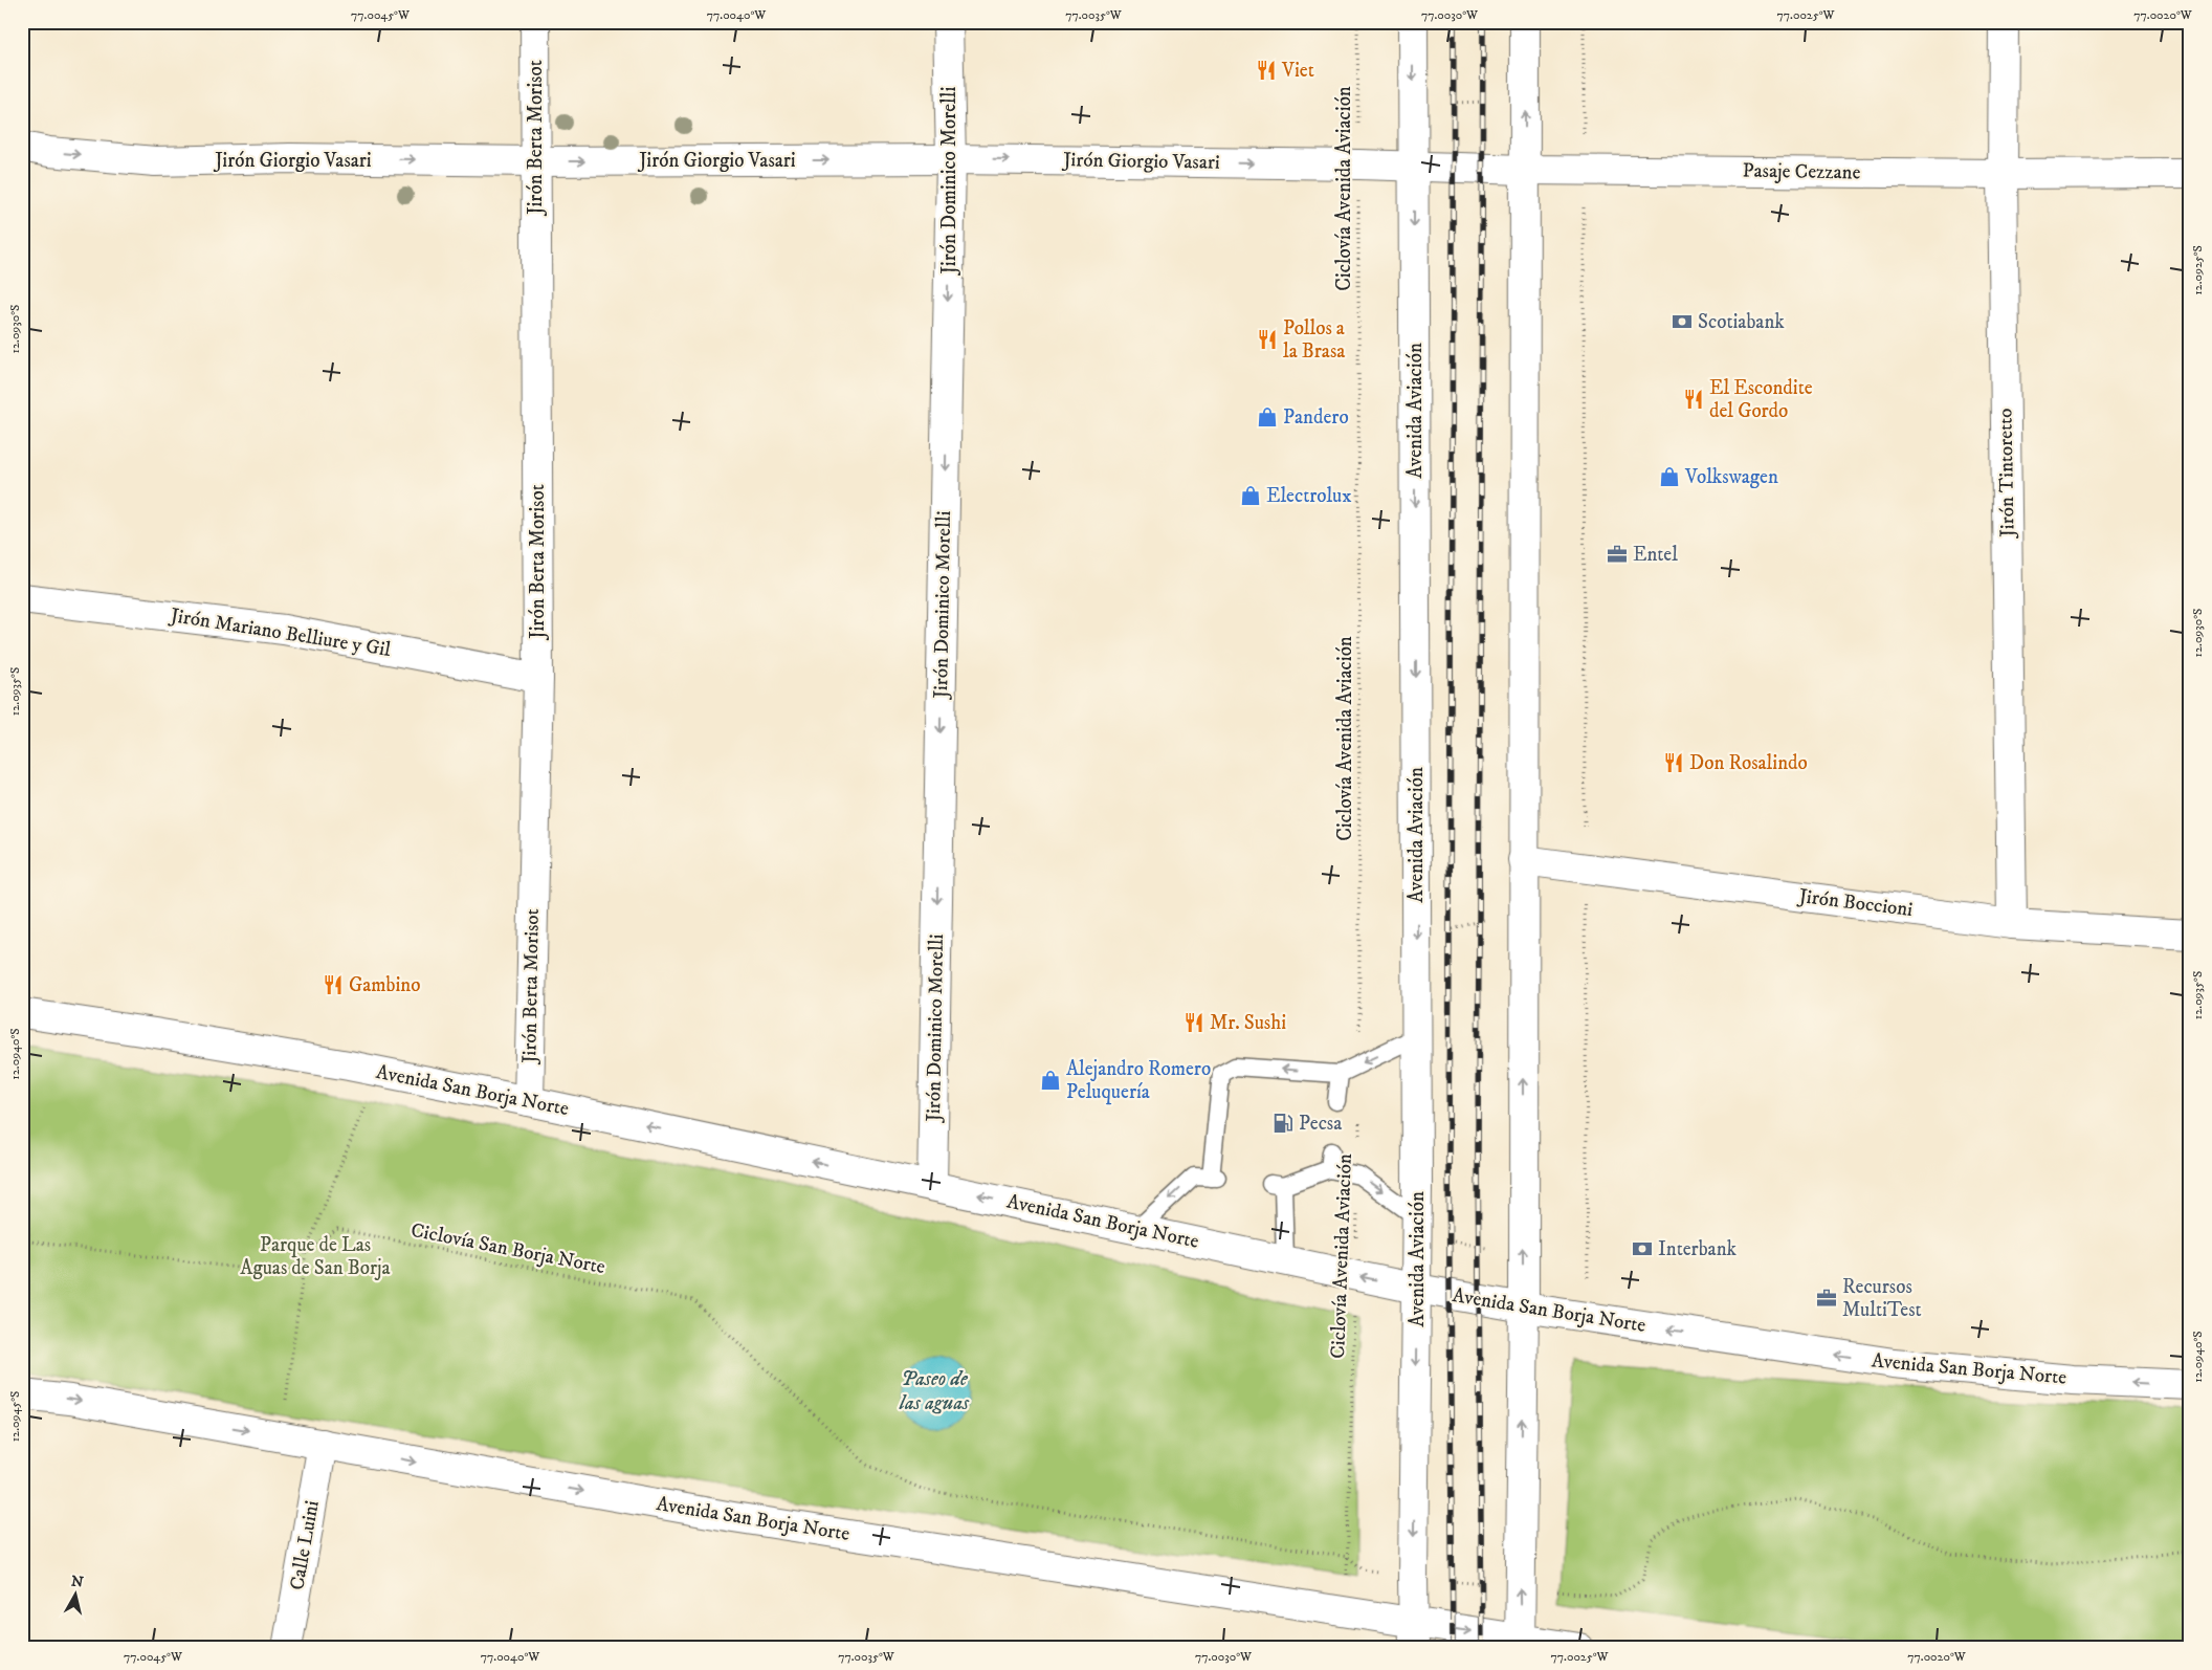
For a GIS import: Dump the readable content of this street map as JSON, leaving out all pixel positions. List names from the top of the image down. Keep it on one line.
{"streets":{"main road":["Jirón Berta Morisot","Jirón Giorgio Vasari","Pasaje Cezzane","Jirón Dominico Morelli","Avenida Aviación","Jirón Tintoretto","Jirón Mariano Belliure y Gil","Jirón Boccioni","Avenida San Borja Norte","Calle Luini"],"path":["Ciclovía Avenida Aviación","Ciclovía San Borja Norte"]},"crossings":[["Jirón Berta Morisot","Jirón Giorgio Vasari"],["Jirón Berta Morisot","Jirón Mariano Belliure y Gil"],["Jirón Berta Morisot","Avenida San Borja Norte"],["Jirón Giorgio Vasari","Pasaje Cezzane"],["Jirón Giorgio Vasari","Jirón Dominico Morelli"],["Jirón Giorgio Vasari","Ciclovía Avenida Aviación"],["Jirón Giorgio Vasari","Avenida Aviación"],["Pasaje Cezzane","Avenida Aviación"],["Pasaje Cezzane","Jirón Tintoretto"],["Jirón Dominico Morelli","Avenida San Borja Norte"],["Ciclovía Avenida Aviación","Avenida San Borja Norte"],["Avenida Aviación","Avenida San Borja Norte"],["Jirón Tintoretto","Jirón Boccioni"],["Avenida San Borja Norte","Calle Luini"]],"one_way":["Jirón Giorgio Vasari","Jirón Dominico Morelli"],"water":["Paseo de las aguas"],"parks":["Parque de Las Aguas de San Borja"],"places":{"restaurant":["Viet","Pollos a la Brasa","El Escondite del Gordo","Don Rosalindo","Gambino","Mr. Sushi"],"bank":["Scotiabank","Interbank"],"shop":["Pandero","Volkswagen","Electrolux","Alejandro Romero Peluquería"],"office":["Entel","Recursos MultiTest"],"fuel station":["Pecsa"]},"north":"top","coordinates":["77.0045°W","77.0040°W","77.0035°W","77.0030°W","77.0025°W","77.0020°W","12.0925°S","12.0930°S","12.0935°S","12.0940°S","12.0945°S"]}
